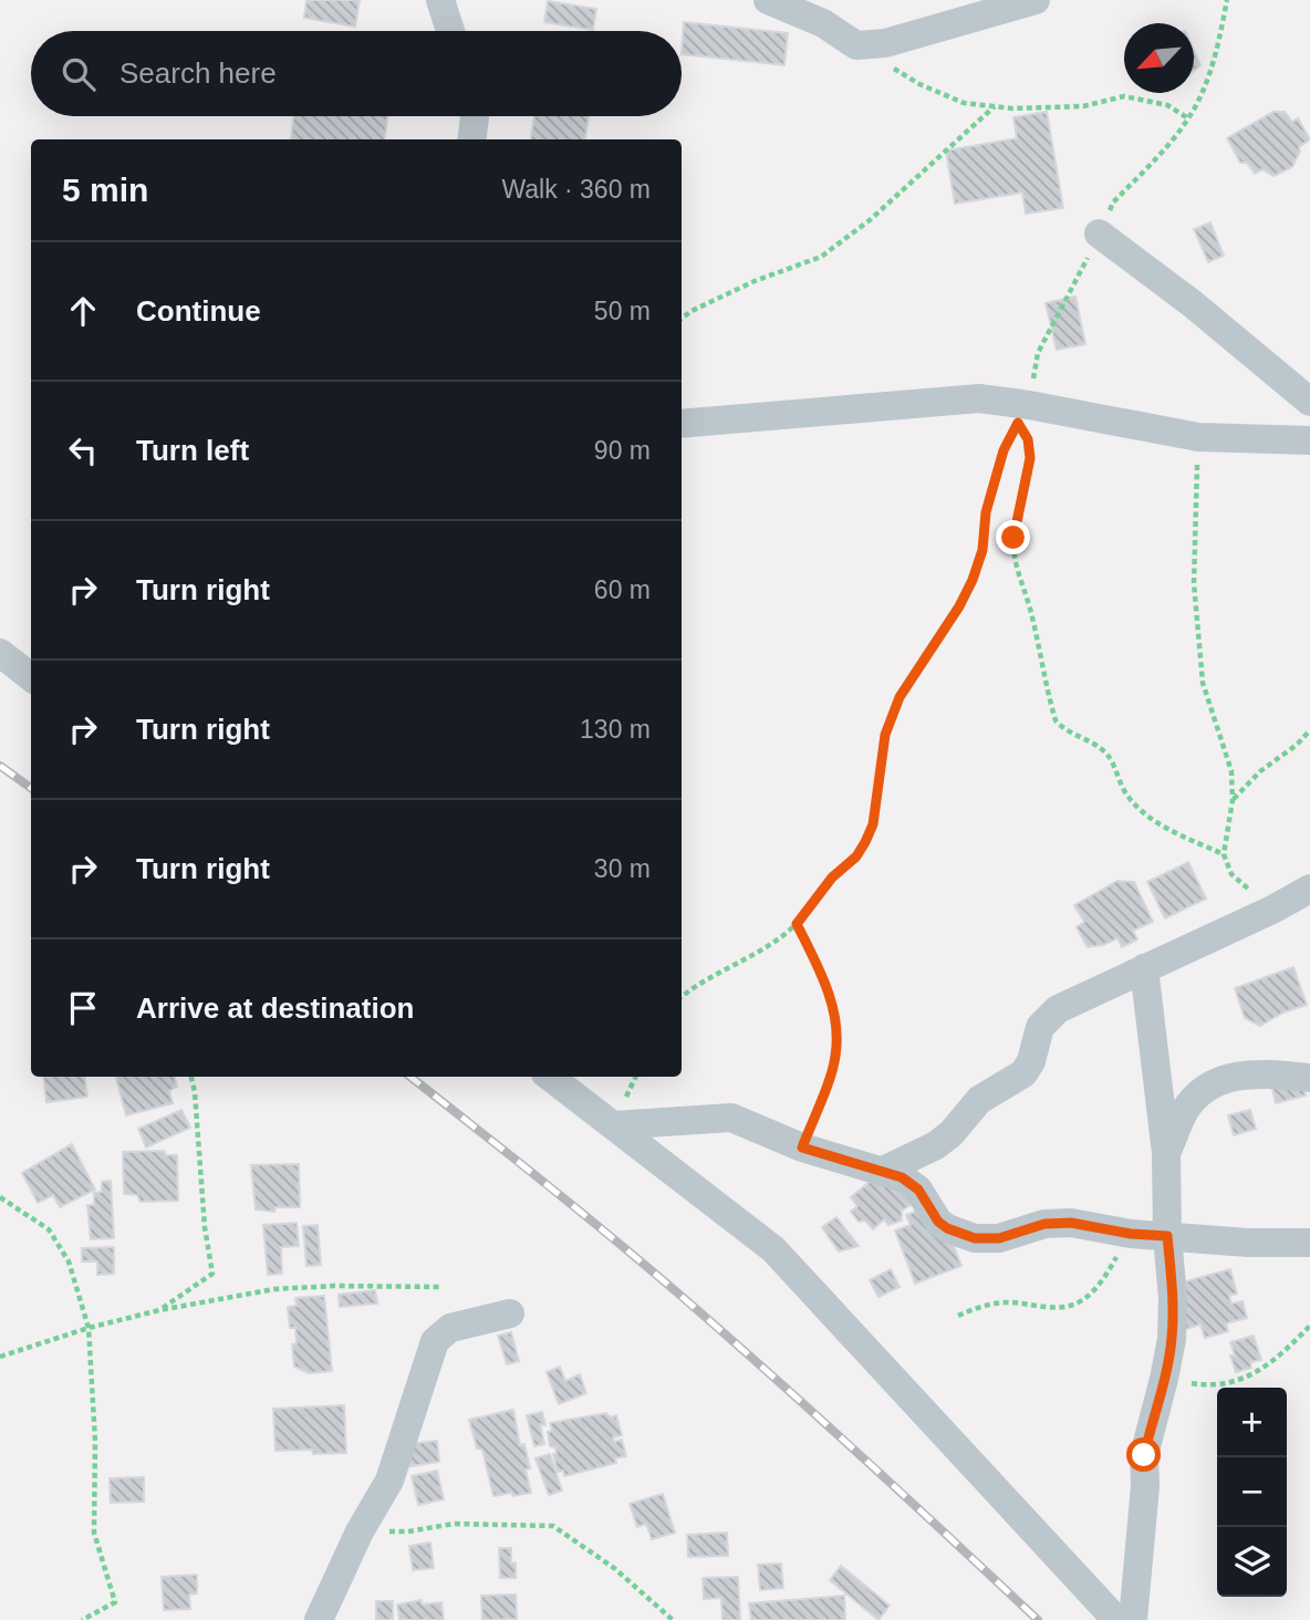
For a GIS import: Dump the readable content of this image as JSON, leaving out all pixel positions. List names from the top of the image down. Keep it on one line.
{"north":"bottom left","page":{"search":"Search here","heading":["5 min","Walk · 360 m"],"list":[["Continue","50 m"],["Turn left","90 m"],["Turn right","60 m"],["Turn right","130 m"],["Turn right","30 m"],"Arrive at destination"],"map_buttons":["+","−"]}}
